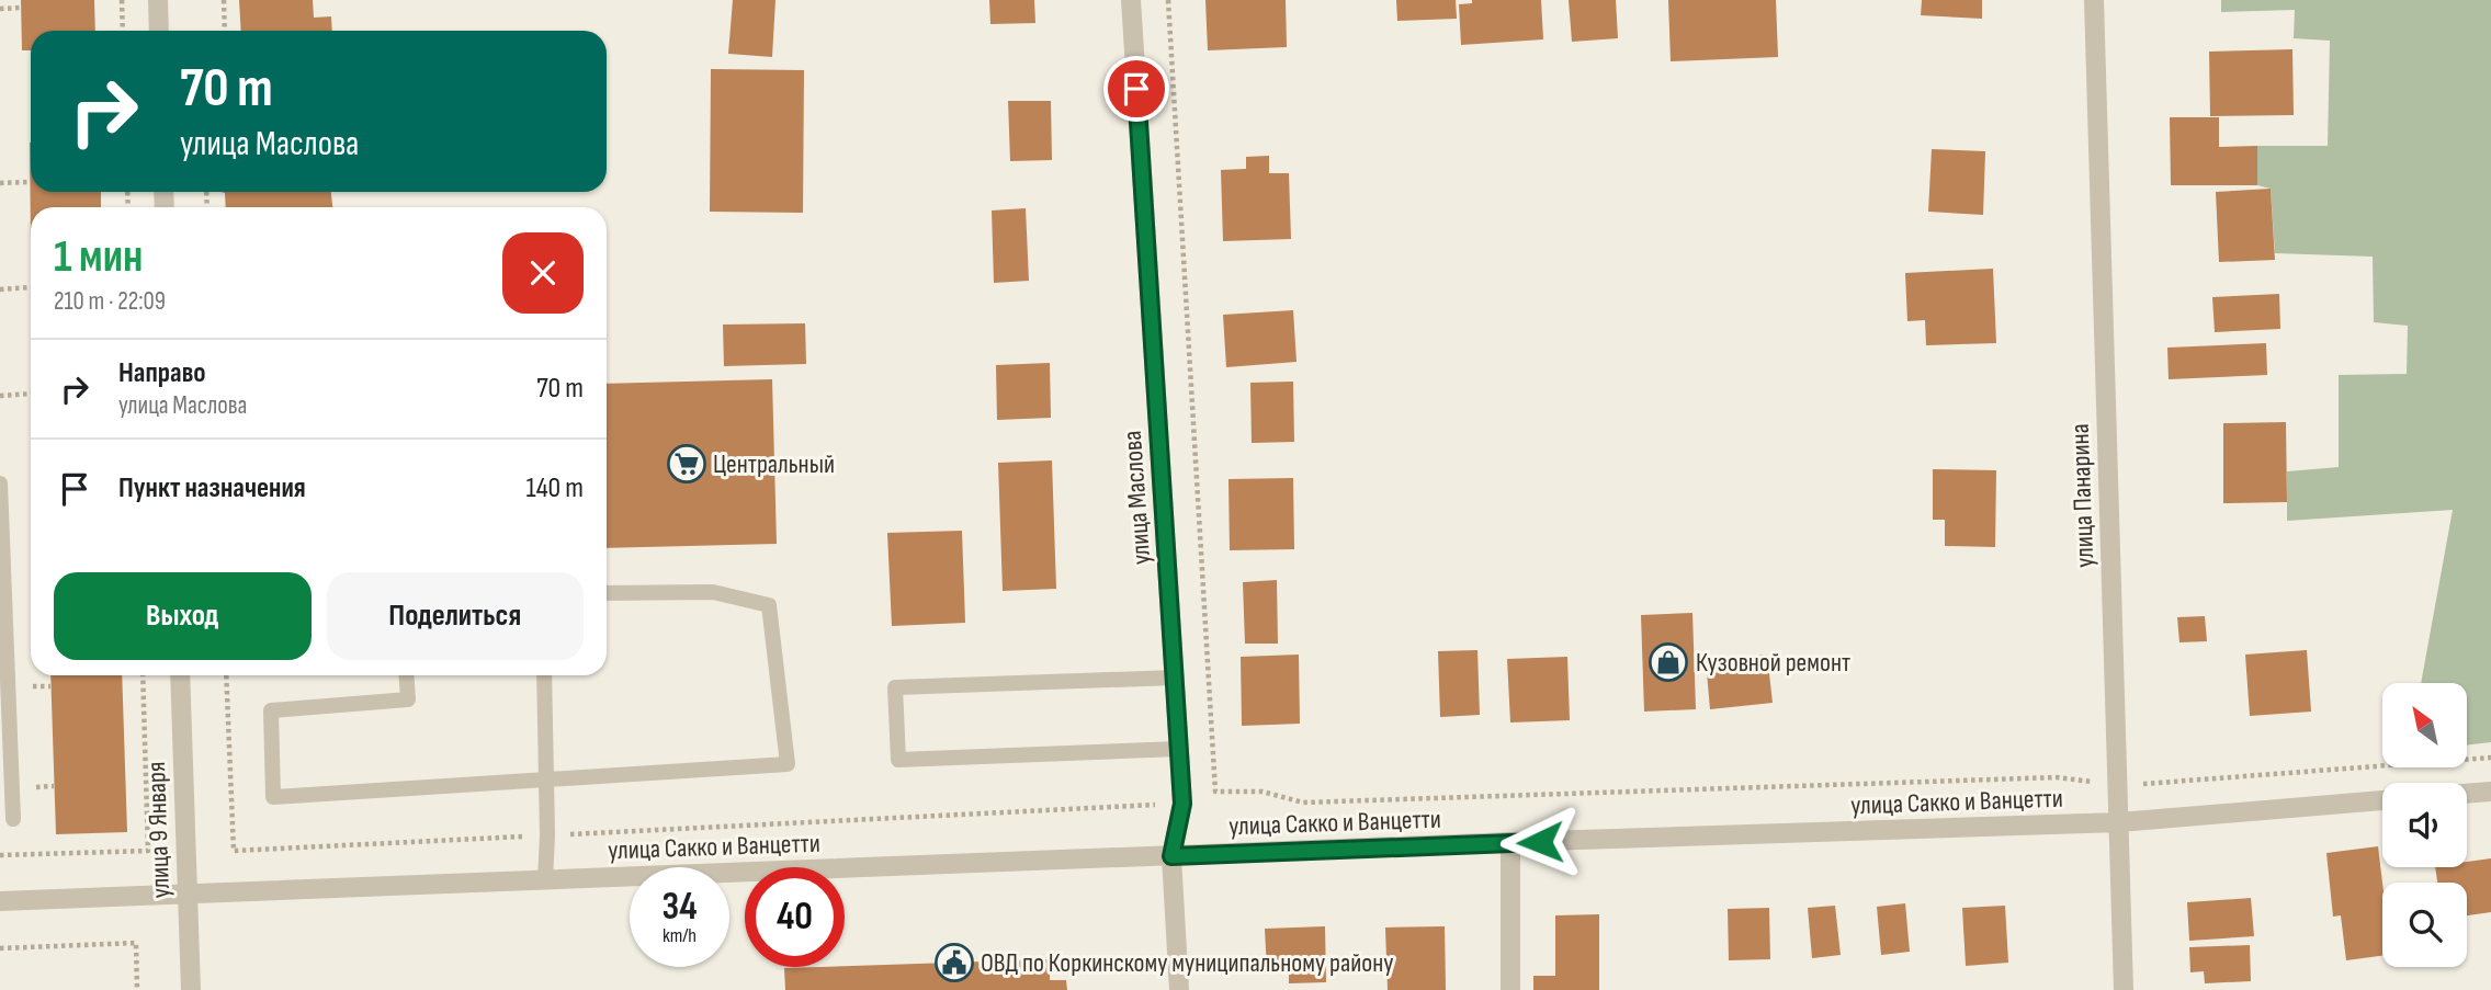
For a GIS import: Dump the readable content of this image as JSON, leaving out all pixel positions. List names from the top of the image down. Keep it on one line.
{"streets":{"street":["улица Панарина","улица Маслова","улица Сакко и Ванцетти","улица 9 Января"]},"crossings":[["улица Панарина","улица Сакко и Ванцетти"],["улица Маслова","улица Сакко и Ванцетти"],["улица Сакко и Ванцетти","улица 9 Января"]],"places":{"supermarket":["Центральный"],"shop":["Кузовной ремонт"],"public building":["ОВД по Коркинскому муниципальному району"]},"north":"top left","page":{"turn":["70 m","улица Маслова"],"heading":["1 мин","210 m · 22:09"],"list":[{"name":"Направо","note":"улица Маслова","value":"70 m"},{"name":"Пункт назначения","value":"140 m"}],"buttons":["Выход","Поделиться"],"speed":"34 km/h","limit":"40"}}
